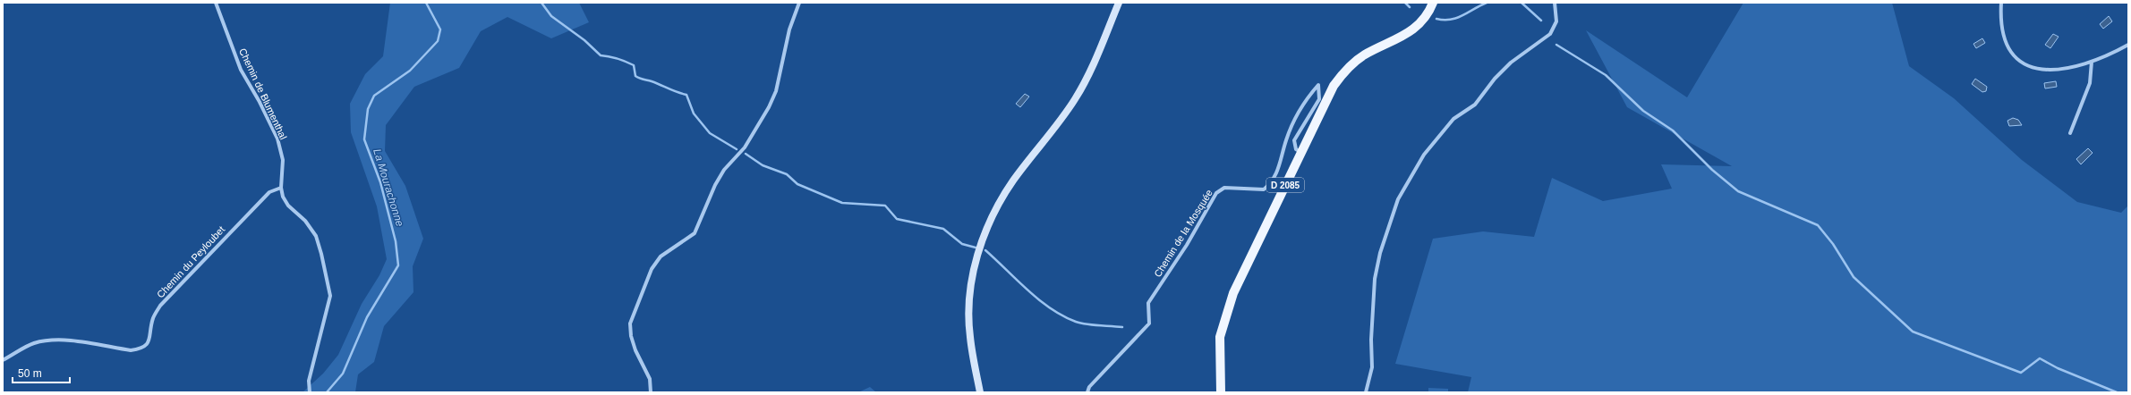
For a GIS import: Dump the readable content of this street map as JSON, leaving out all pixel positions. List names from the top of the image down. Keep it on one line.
{"streets":{"main road":["D 2085"],"street":["Chemin de Blumenthal","Chemin de la Mosquée","Chemin du Peyloubet"]},"crossings":[["Chemin de Blumenthal","Chemin du Peyloubet"],["D 2085","Chemin de la Mosquée"]],"water":["La Mourachonne"],"scale_bar":"50 m"}
